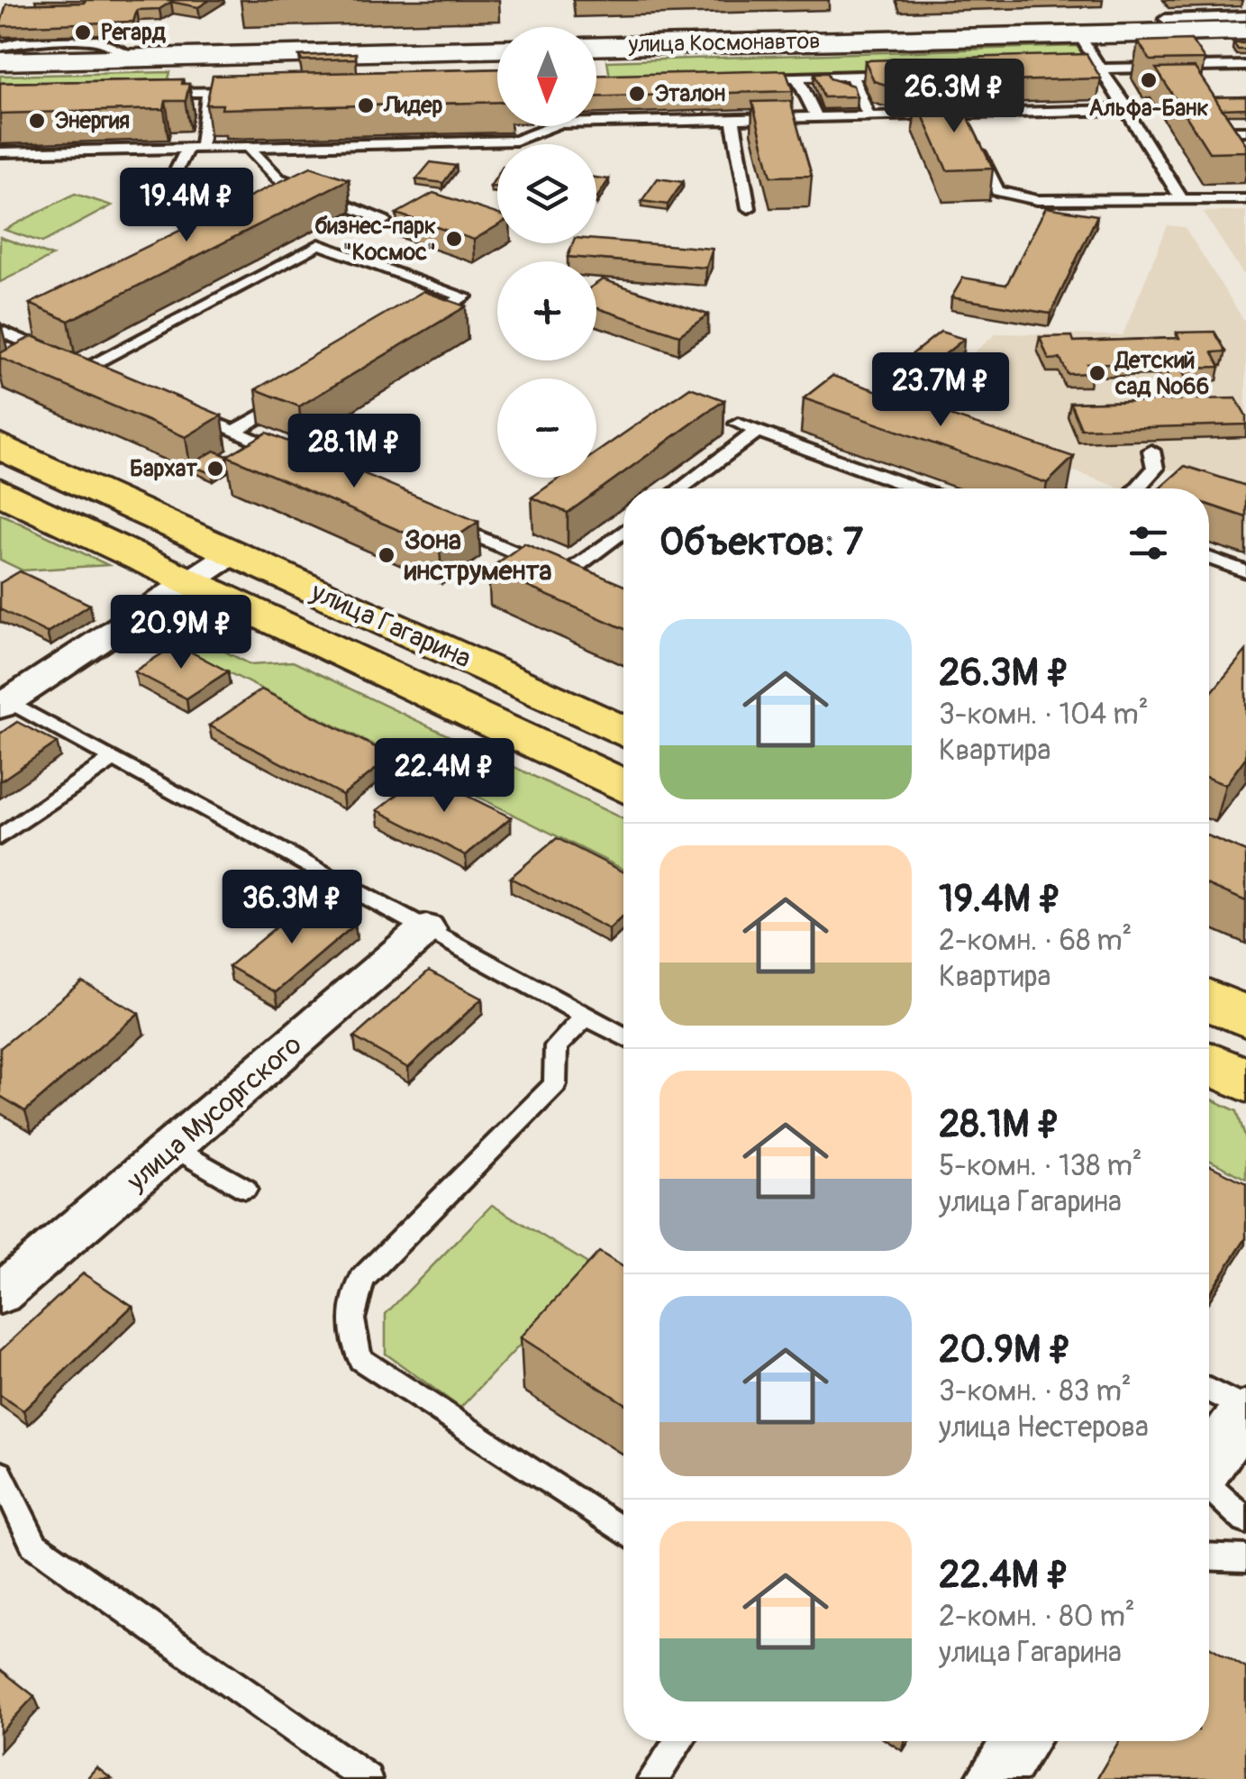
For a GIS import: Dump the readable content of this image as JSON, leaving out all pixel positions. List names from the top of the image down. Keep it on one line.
{"streets":{"main road":["улица Космонавтов","улица Гагарина"],"street":["улица Мусоргского"]},"places":["Регард","Альфа-Банк","Эталон","Лидер","Энергия","бизнес-парк \"Космос\"","Детский сад №66","Бархат","Зона инструмента"],"north":"bottom","page":{"map_buttons":["+","−"],"price":["26.3M ₽","19.4M ₽","23.7M ₽","28.1M ₽","20.9M ₽","22.4M ₽","36.3M ₽"],"heading":"Объектов: 7","list":[{"name":"26.3M ₽","note":"3-комн. · 104 m² · Квартира"},{"name":"19.4M ₽","note":"2-комн. · 68 m² · Квартира"},{"name":"28.1M ₽","note":"5-комн. · 138 m² · улица Гагарина"},{"name":"20.9M ₽","note":"3-комн. · 83 m² · улица Нестерова"},{"name":"22.4M ₽","note":"2-комн. · 80 m² · улица Гагарина"}]}}
